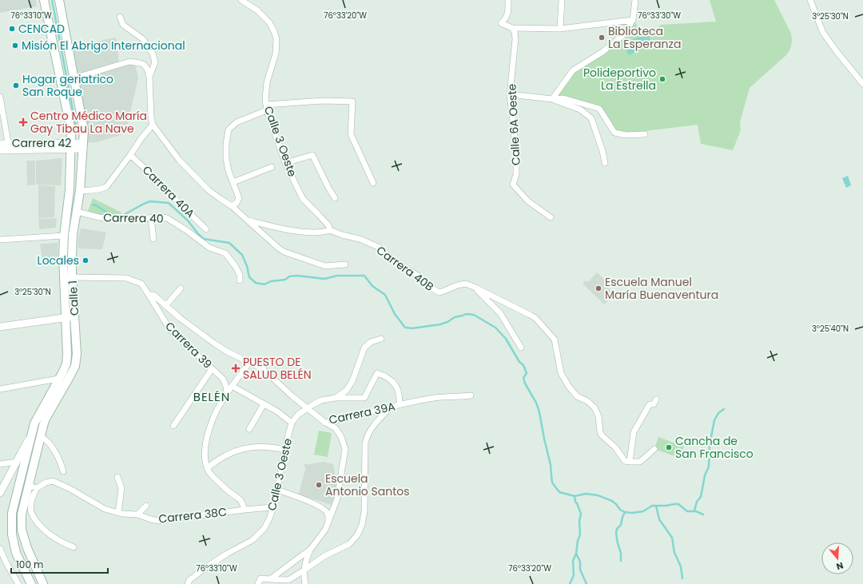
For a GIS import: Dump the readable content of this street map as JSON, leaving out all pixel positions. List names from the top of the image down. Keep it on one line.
{"streets":{"main road":["Calle 1"],"street":["Calle 6A Oeste","Calle 3 Oeste","Carrera 42","Carrera 40A","Carrera 40","Carrera 40B","Carrera 39","Carrera 39A","Carrera 38C"]},"crossings":[["Calle 3 Oeste","Carrera 40B"],["Calle 3 Oeste","Carrera 39A"],["Calle 3 Oeste","Carrera 38C"],["Carrera 42","Calle 1"],["Carrera 40","Calle 1"],["Calle 1","Carrera 39A"],["Carrera 39","Carrera 39A"]],"districts":["BELÉN"],"places":{"other":["CENCAD","Biblioteca La Esperanza","Misión El Abrigo Internacional","Polideportivo La Estrella","Hogar geriatrico San Roque","Locales","Escuela Manuel María Buenaventura","Cancha de San Francisco","Escuela Antonio Santos"],"health":["Centro Médico María Gay Tibau La Nave","PUESTO DE SALUD BELÉN"]},"scale_bar":"100 m","north":"bottom","coordinates":["76°33'10\"W","76°33'20\"W","76°33'30\"W","3°25'30\"N","3°25'40\"N"]}
